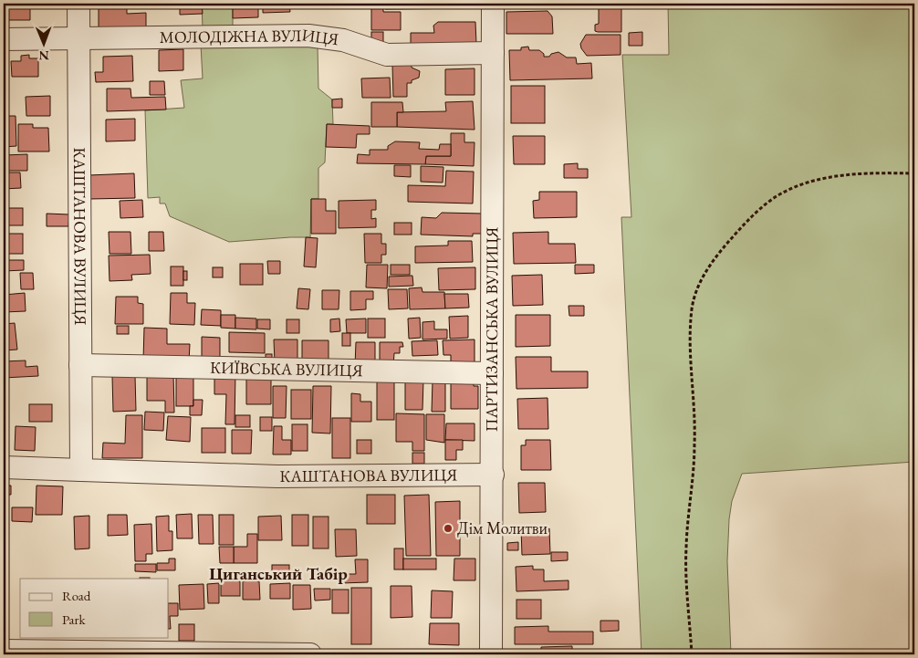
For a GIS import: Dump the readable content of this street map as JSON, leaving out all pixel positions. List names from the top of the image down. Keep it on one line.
{"streets":{"street":["МОЛОДІЖНА ВУЛИЦЯ","КАШТАНОВА ВУЛИЦЯ","ПАРТИЗАНСЬКА ВУЛИЦЯ","КИЇВСЬКА ВУЛИЦЯ"]},"crossings":[["МОЛОДІЖНА ВУЛИЦЯ","КАШТАНОВА ВУЛИЦЯ"],["МОЛОДІЖНА ВУЛИЦЯ","ПАРТИЗАНСЬКА ВУЛИЦЯ"],["КАШТАНОВА ВУЛИЦЯ","ПАРТИЗАНСЬКА ВУЛИЦЯ"],["КАШТАНОВА ВУЛИЦЯ","КИЇВСЬКА ВУЛИЦЯ"],["ПАРТИЗАНСЬКА ВУЛИЦЯ","КИЇВСЬКА ВУЛИЦЯ"]],"districts":["Циганський Табір"],"places":["Дім Молитви"],"legend":["Road","Park"],"north":"bottom"}
